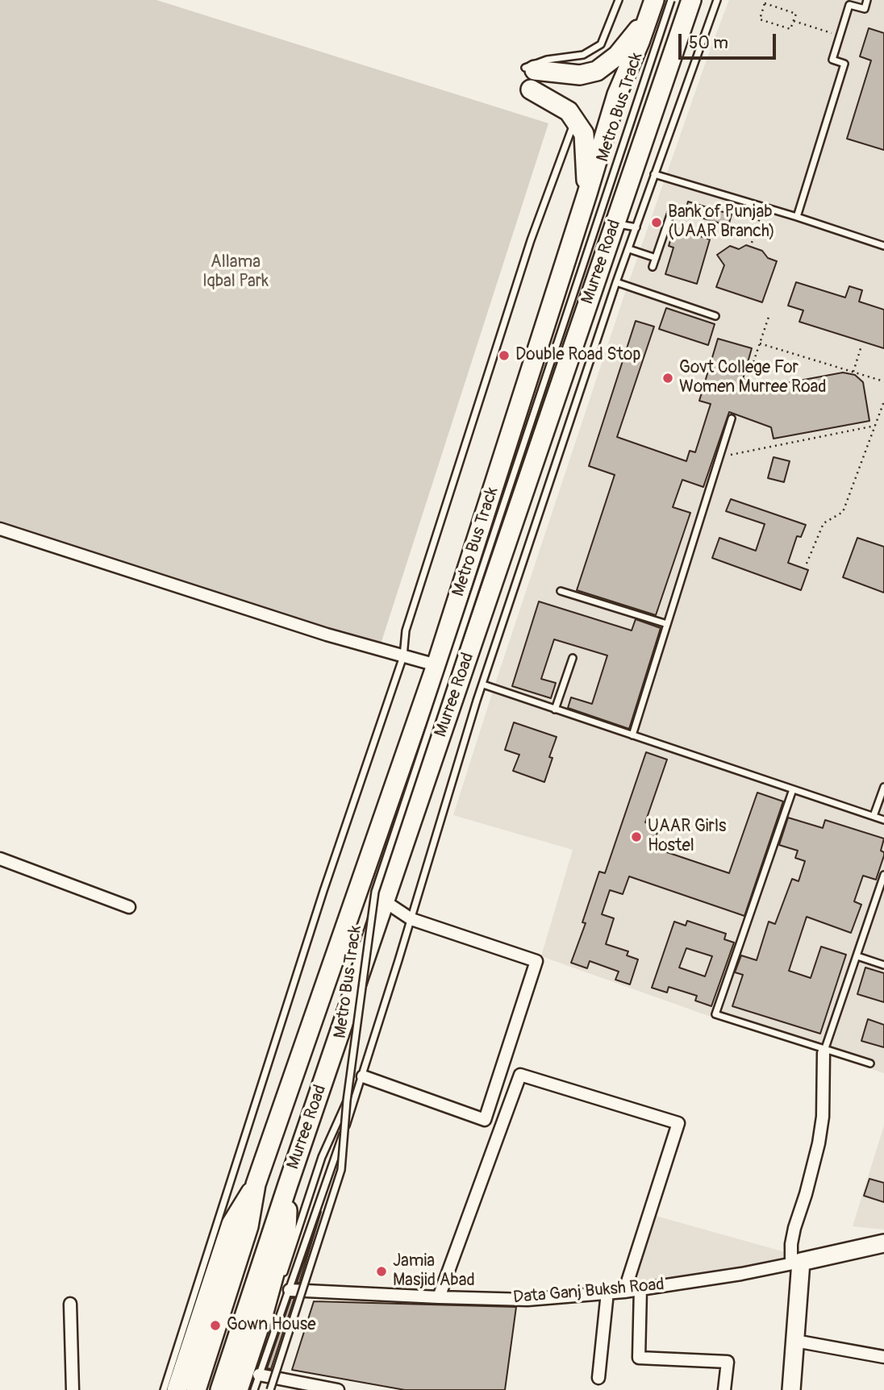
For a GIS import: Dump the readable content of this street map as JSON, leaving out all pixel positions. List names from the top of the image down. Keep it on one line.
{"streets":{"main road":["Murree Road"],"street":["Data Ganj Buksh Road"],"lane":["Metro Bus Track"]},"parks":["Allama Iqbal Park"],"places":["Bank of Punjab (UAAR Branch)","Double Road Stop","Govt College For Women Murree Road","UAAR Girls Hostel","Jamia Masjid Abad","Gown House"],"scale_bar":"50 m"}
